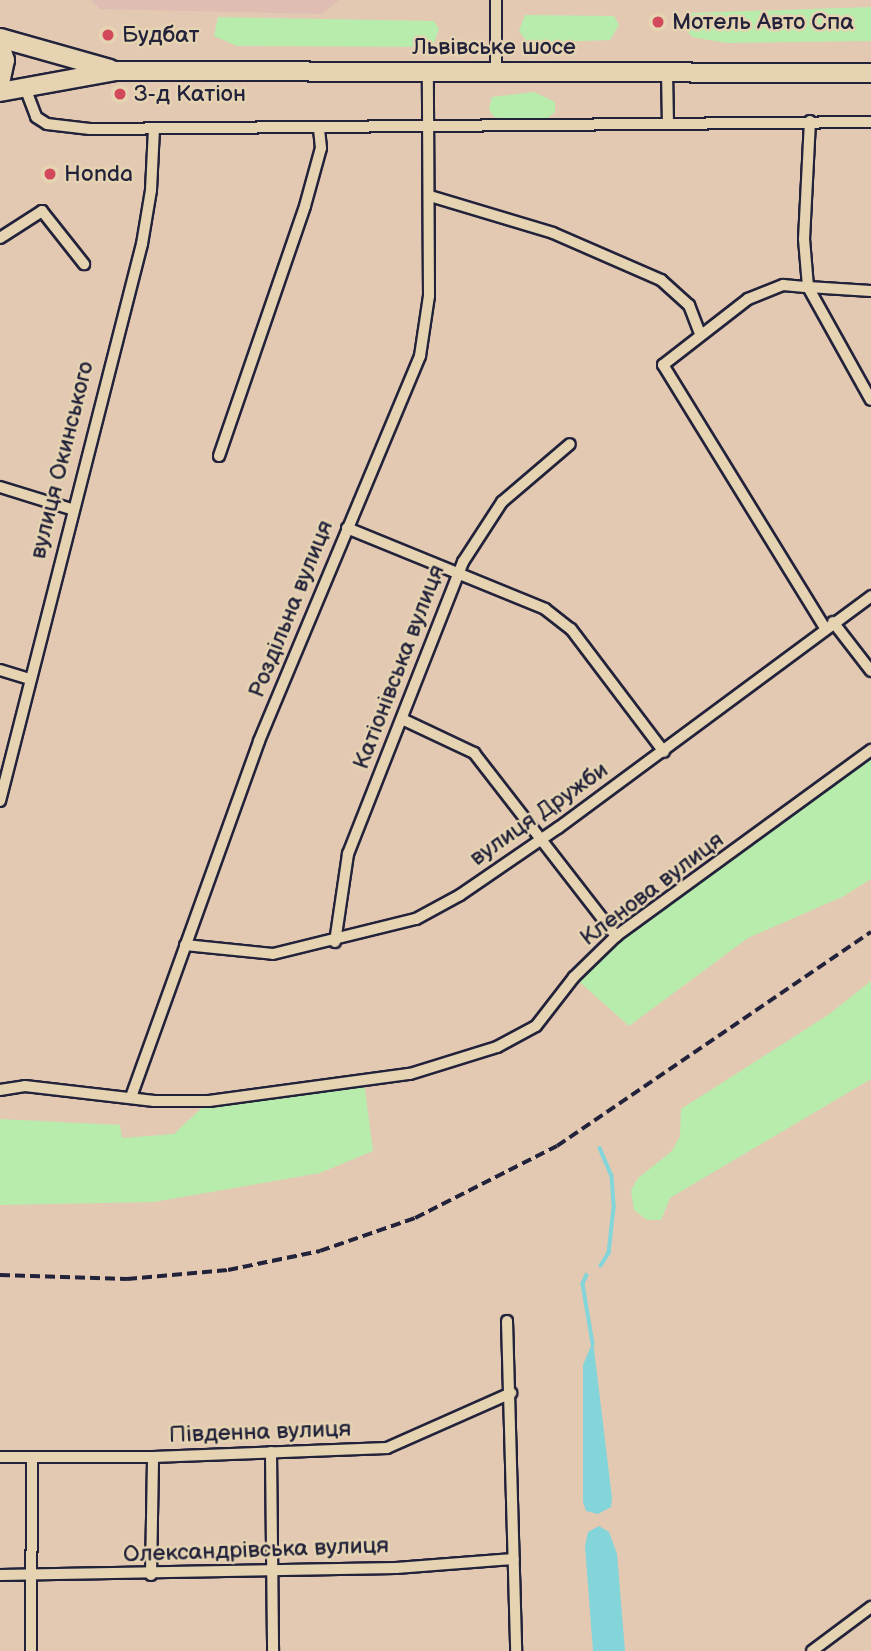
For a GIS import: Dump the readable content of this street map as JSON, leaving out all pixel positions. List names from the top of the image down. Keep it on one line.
{"streets":{"main road":["Львівське шосе"],"street":["вулиця Окинського","Роздільна вулиця","Катіонівська вулиця","вулиця Дружби","Кленова вулиця","Південна вулиця","Олександрівська вулиця"]},"crossings":[["Львівське шосе","Роздільна вулиця"],["Роздільна вулиця","вулиця Дружби"],["Роздільна вулиця","Кленова вулиця"],["Катіонівська вулиця","вулиця Дружби"]],"places":["Мотель Авто Спа","Будбат","З-д Катіон","Honda"]}
